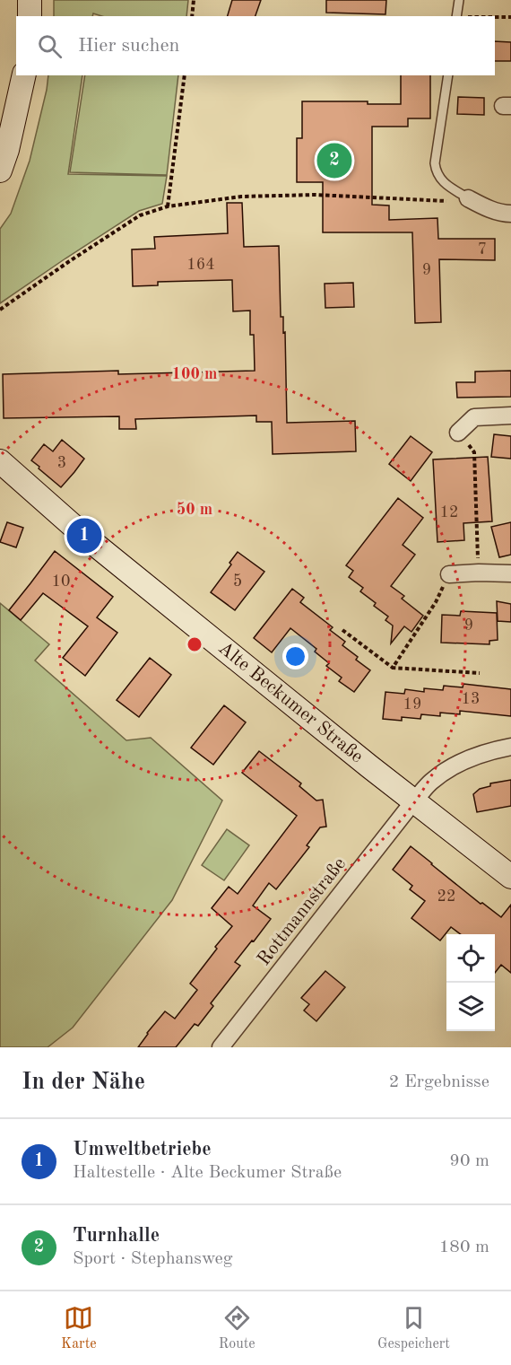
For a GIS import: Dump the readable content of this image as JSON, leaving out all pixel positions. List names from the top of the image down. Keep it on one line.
{"streets":{"street":["Alte Beckumer Straße","Rottmannstraße"]},"crossings":[["Alte Beckumer Straße","Rottmannstraße"]],"house_numbers":["7","164","9","3","12","10","5","9","13","19","22"],"page":{"search":"Hier suchen","pins":["2","1"],"heading":["In der Nähe","2 Ergebnisse"],"list":[{"mark":"1","name":"Umweltbetriebe","note":"Haltestelle · Alte Beckumer Straße","value":"90 m"},{"mark":"2","name":"Turnhalle","note":"Sport · Stephansweg","value":"180 m"}],"nav":["Karte","Route","Gespeichert"]},"rings":["100 m","50 m"]}
